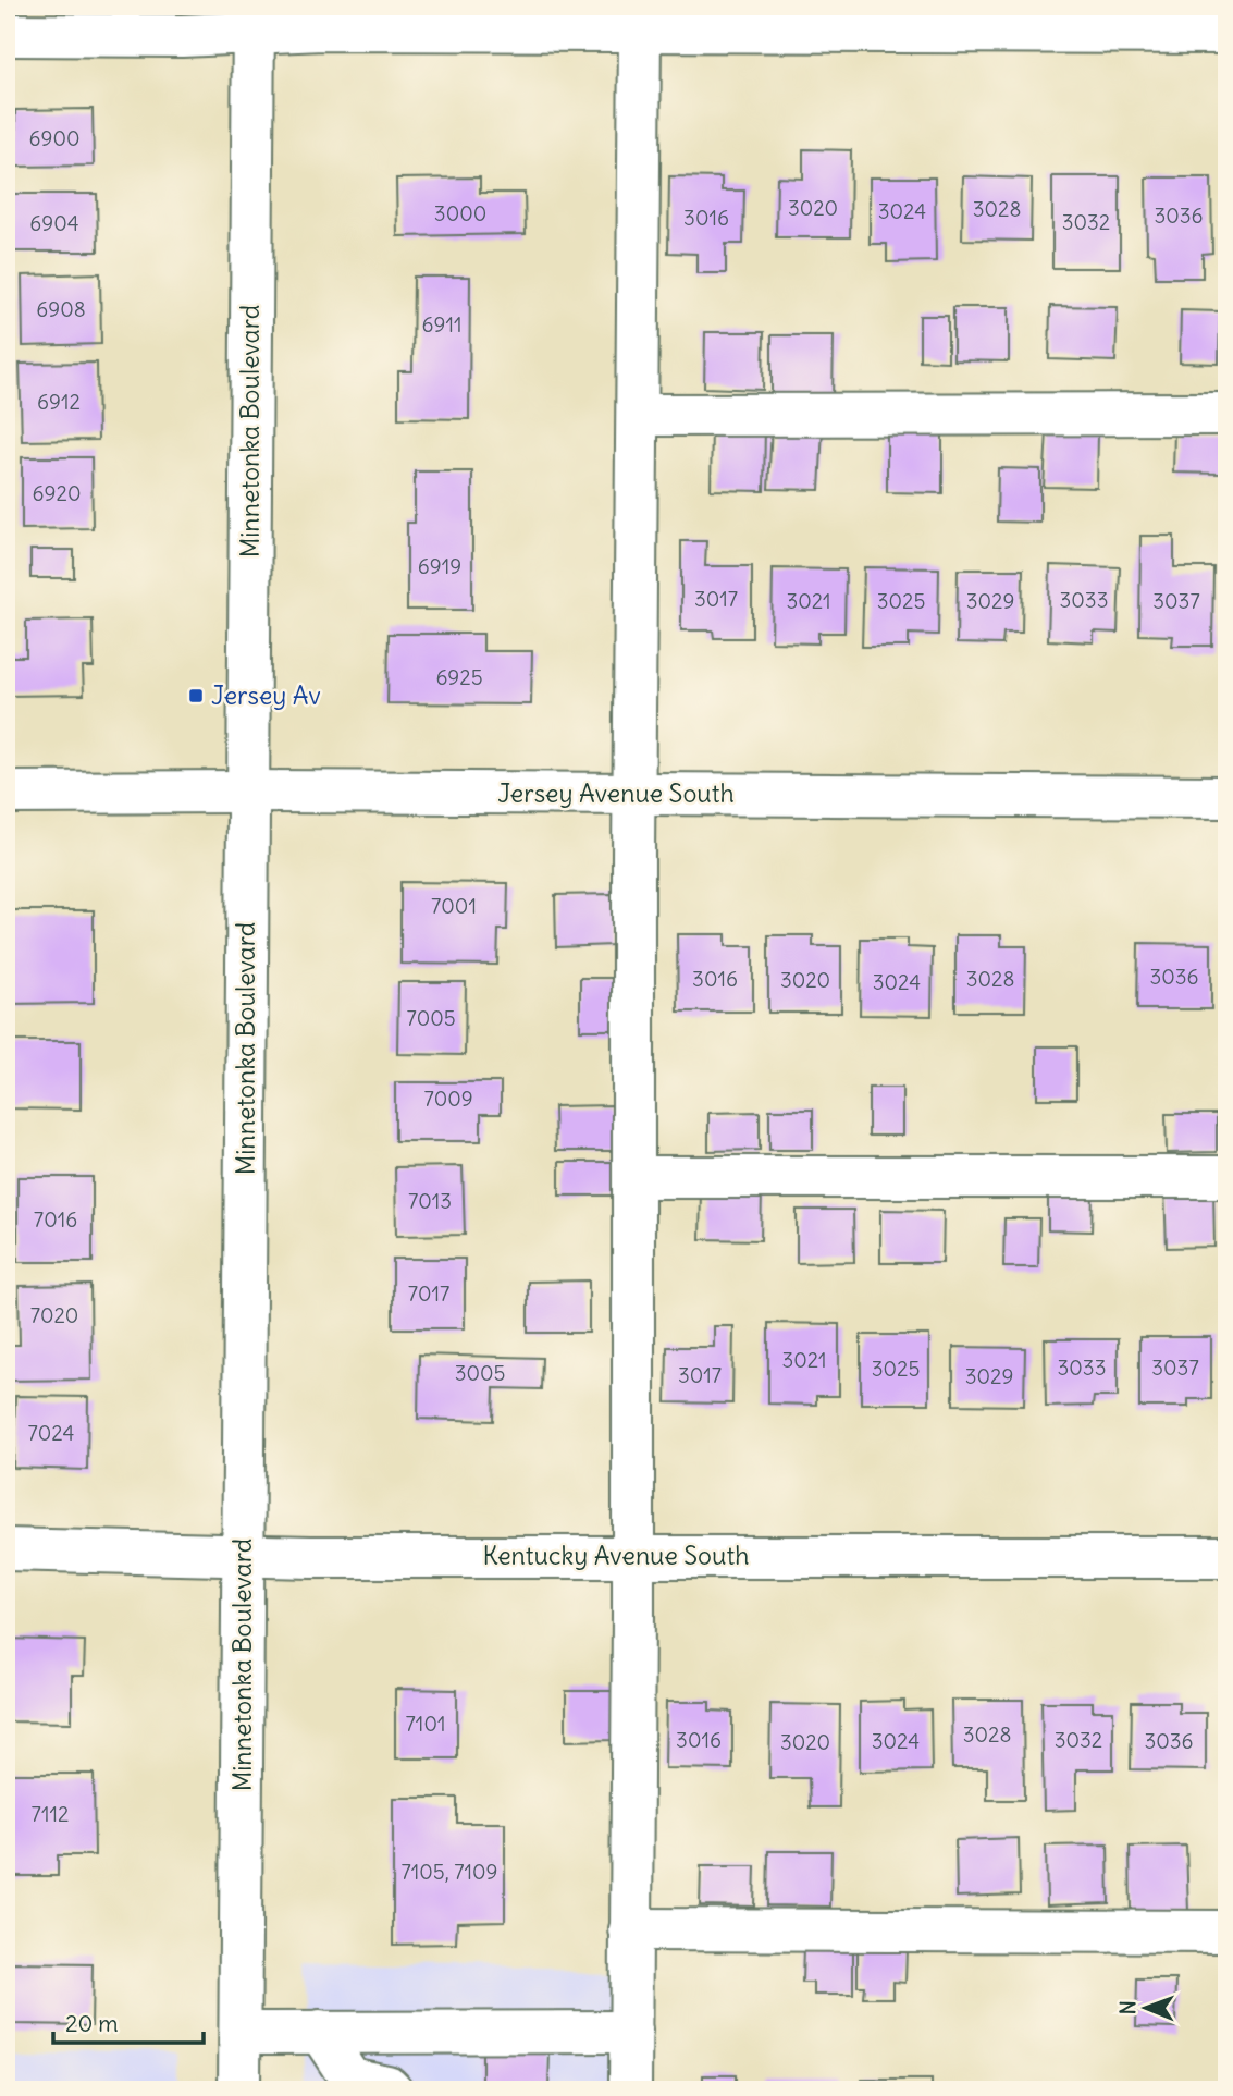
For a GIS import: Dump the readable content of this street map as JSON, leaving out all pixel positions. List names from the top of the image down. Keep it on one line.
{"streets":{"street":["Minnetonka Boulevard","Jersey Avenue South","Kentucky Avenue South"]},"crossings":[["Minnetonka Boulevard","Jersey Avenue South"],["Minnetonka Boulevard","Kentucky Avenue South"]],"places":{"transit":["Jersey Av"]},"house_numbers":["6900","3020","3028","3024","3000","3036","3016","3032","6904","6908","6911","6912","6920","6919","3017","3033","3021","3025","3029","3037","6925","7001","3036","3016","3028","3020","3024","7005","7009","7013","7016","7017","7020","3021","3033","3037","3025","3005","3017","3029","7024","7101","3028","3016","3032","3024","3036","3020","7112","7105, 7109"],"scale_bar":"20 m","north":"left"}
